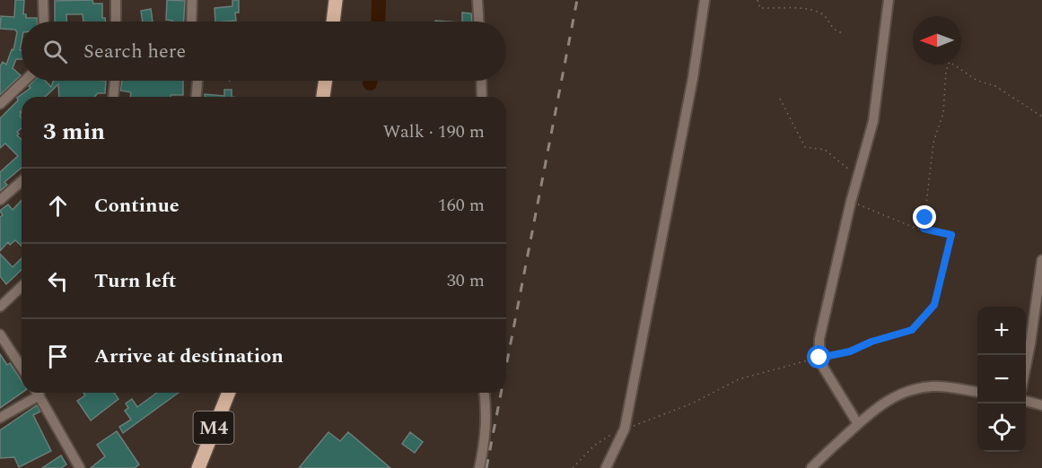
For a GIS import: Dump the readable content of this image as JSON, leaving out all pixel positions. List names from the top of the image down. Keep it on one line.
{"streets":{"main road":["M4"]},"north":"left","page":{"search":"Search here","heading":["3 min","Walk · 190 m"],"list":[["Continue","160 m"],["Turn left","30 m"],"Arrive at destination"],"map_buttons":["+","−"]}}
